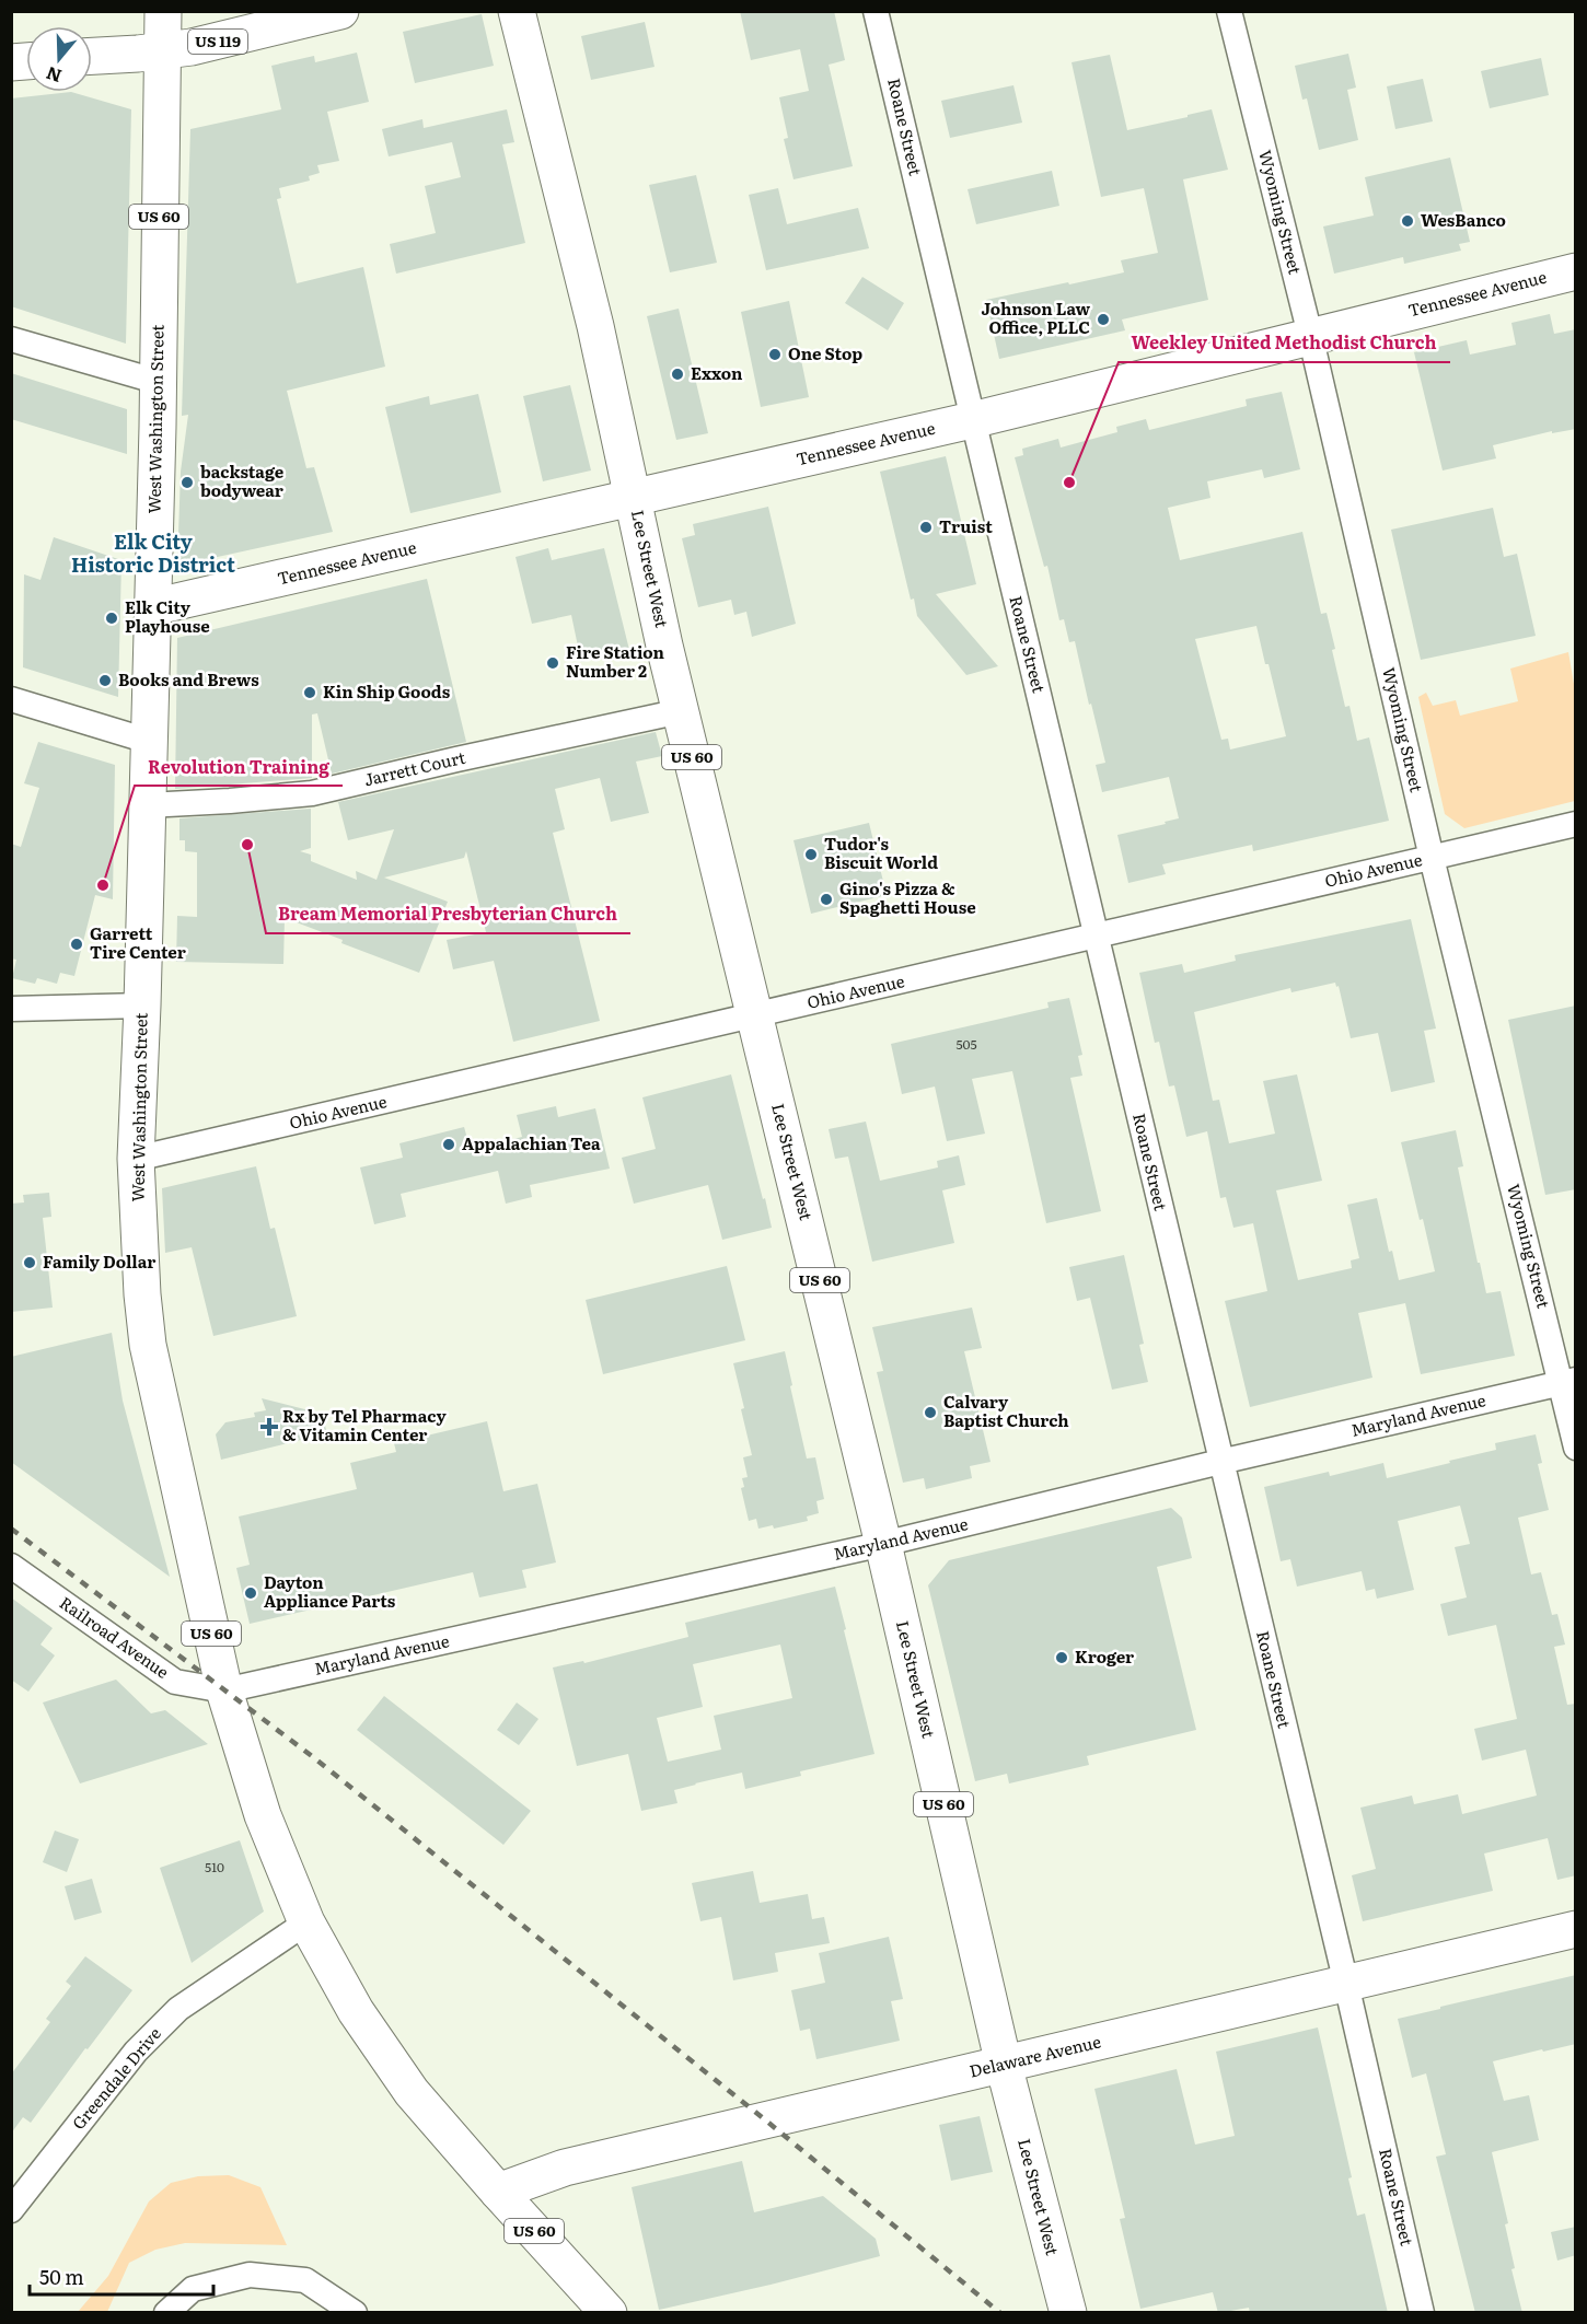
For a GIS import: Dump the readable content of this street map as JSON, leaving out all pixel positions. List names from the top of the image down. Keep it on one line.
{"streets":{"main road":["US 119","US 60","Tennessee Avenue","West Washington Street","Lee Street West","Delaware Avenue"],"street":["Roane Street","Wyoming Street","Jarrett Court","Ohio Avenue","Maryland Avenue","Railroad Avenue","Greendale Drive"]},"crossings":[["US 119","West Washington Street"],["Roane Street","Tennessee Avenue"],["Roane Street","Ohio Avenue"],["Roane Street","Maryland Avenue"],["Roane Street","Delaware Avenue"],["Wyoming Street","Tennessee Avenue"],["Wyoming Street","Ohio Avenue"],["Wyoming Street","Maryland Avenue"],["Tennessee Avenue","West Washington Street"],["Tennessee Avenue","Lee Street West"],["West Washington Street","Jarrett Court"],["West Washington Street","Ohio Avenue"],["West Washington Street","Maryland Avenue"],["West Washington Street","Railroad Avenue"],["West Washington Street","Delaware Avenue"],["West Washington Street","Greendale Drive"],["Lee Street West","Jarrett Court"],["Lee Street West","Ohio Avenue"],["Lee Street West","Maryland Avenue"],["Lee Street West","Delaware Avenue"],["Maryland Avenue","Railroad Avenue"]],"districts":["Elk City Historic District"],"places":{"other":["WesBanco","Johnson Law Office, PLLC","One Stop","Exxon","backstage bodywear","Weekley United Methodist Church","Truist","Elk City Playhouse","Fire Station Number 2","Books and Brews","Kin Ship Goods","Bream Memorial Presbyterian Church","Tudor's Biscuit World","Revolution Training","Gino's Pizza & Spaghetti House","Garrett Tire Center","Appalachian Tea","Family Dollar","Calvary Baptist Church","Dayton Appliance Parts","Kroger"],"health":["Rx by Tel Pharmacy & Vitamin Center"]},"house_numbers":["505","510"],"scale_bar":"50 m","north":"bottom"}
